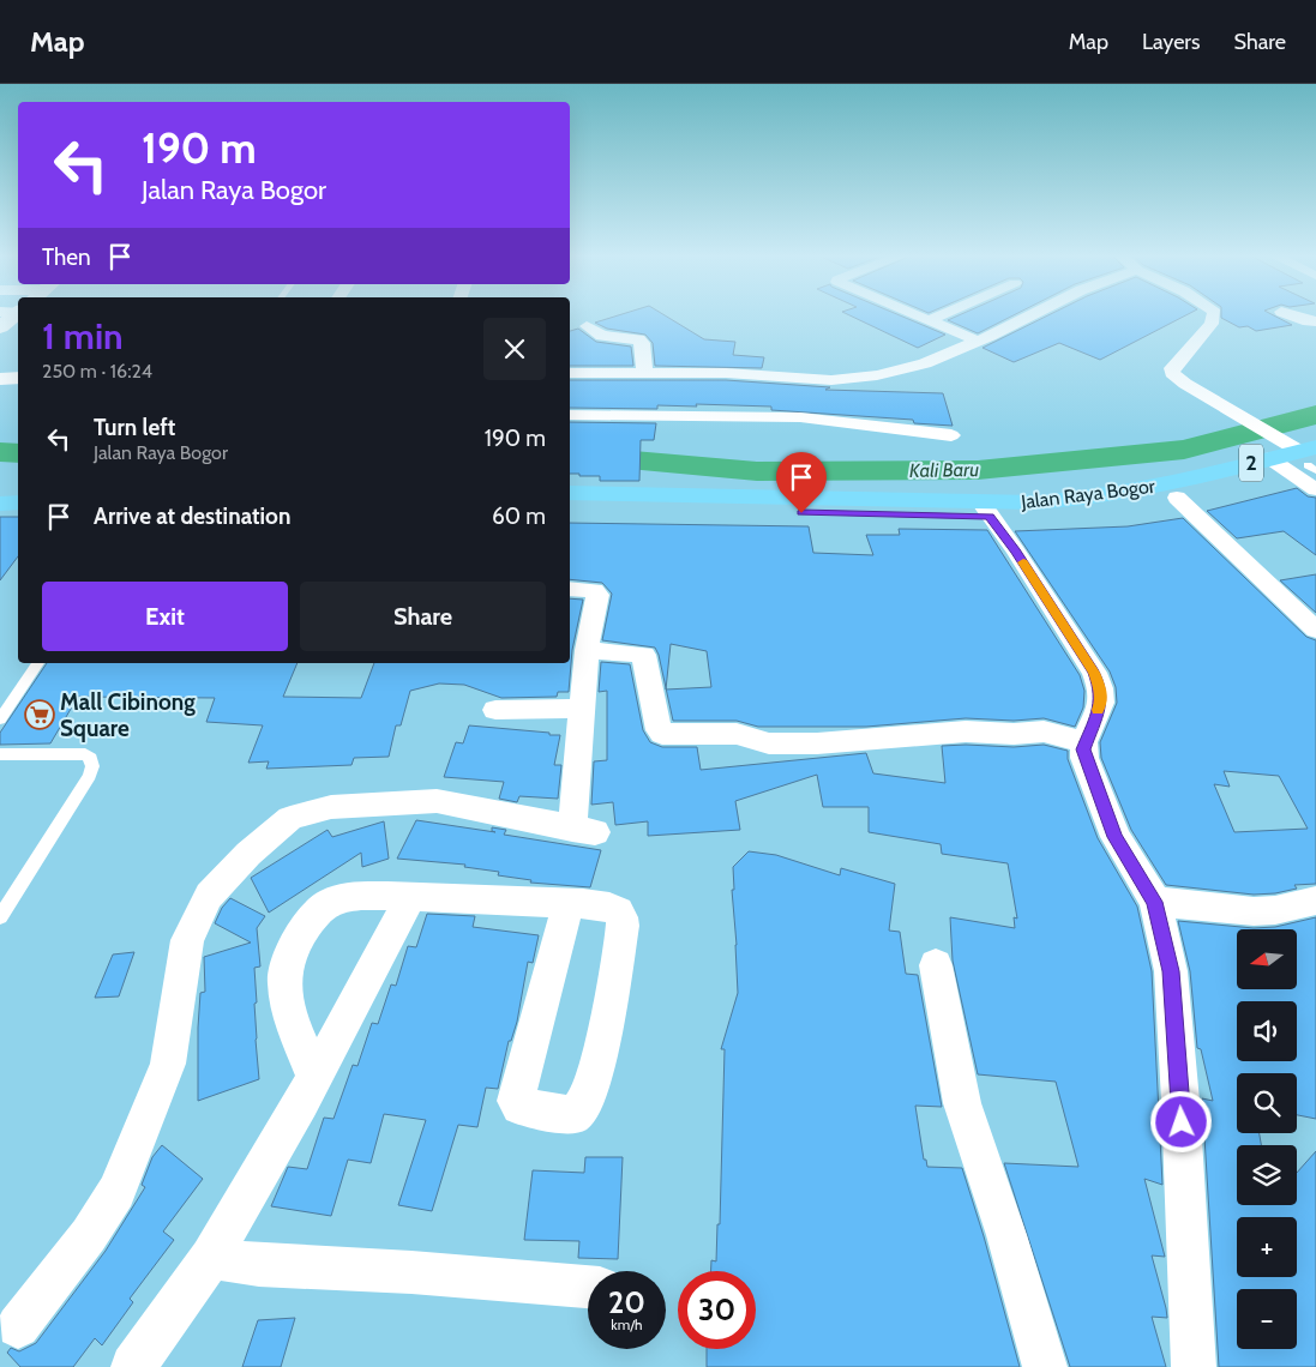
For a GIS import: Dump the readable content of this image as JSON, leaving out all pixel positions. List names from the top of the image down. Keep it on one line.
{"streets":{"highway":["2","Jalan Raya Bogor"]},"water":["Kali Baru"],"places":{"supermarket":["Mall Cibinong Square"]},"north":"left","page":{"header":"Map","nav":["Map","Layers","Share"],"turn":["190 m","Jalan Raya Bogor"],"then":"Then","heading":["1 min","250 m · 16:24"],"list":[{"name":"Turn left","note":"Jalan Raya Bogor","value":"190 m"},{"name":"Arrive at destination","value":"60 m"}],"buttons":["Exit","Share"],"map_buttons":["+","−"],"speed":"20 km/h","limit":"30"}}
